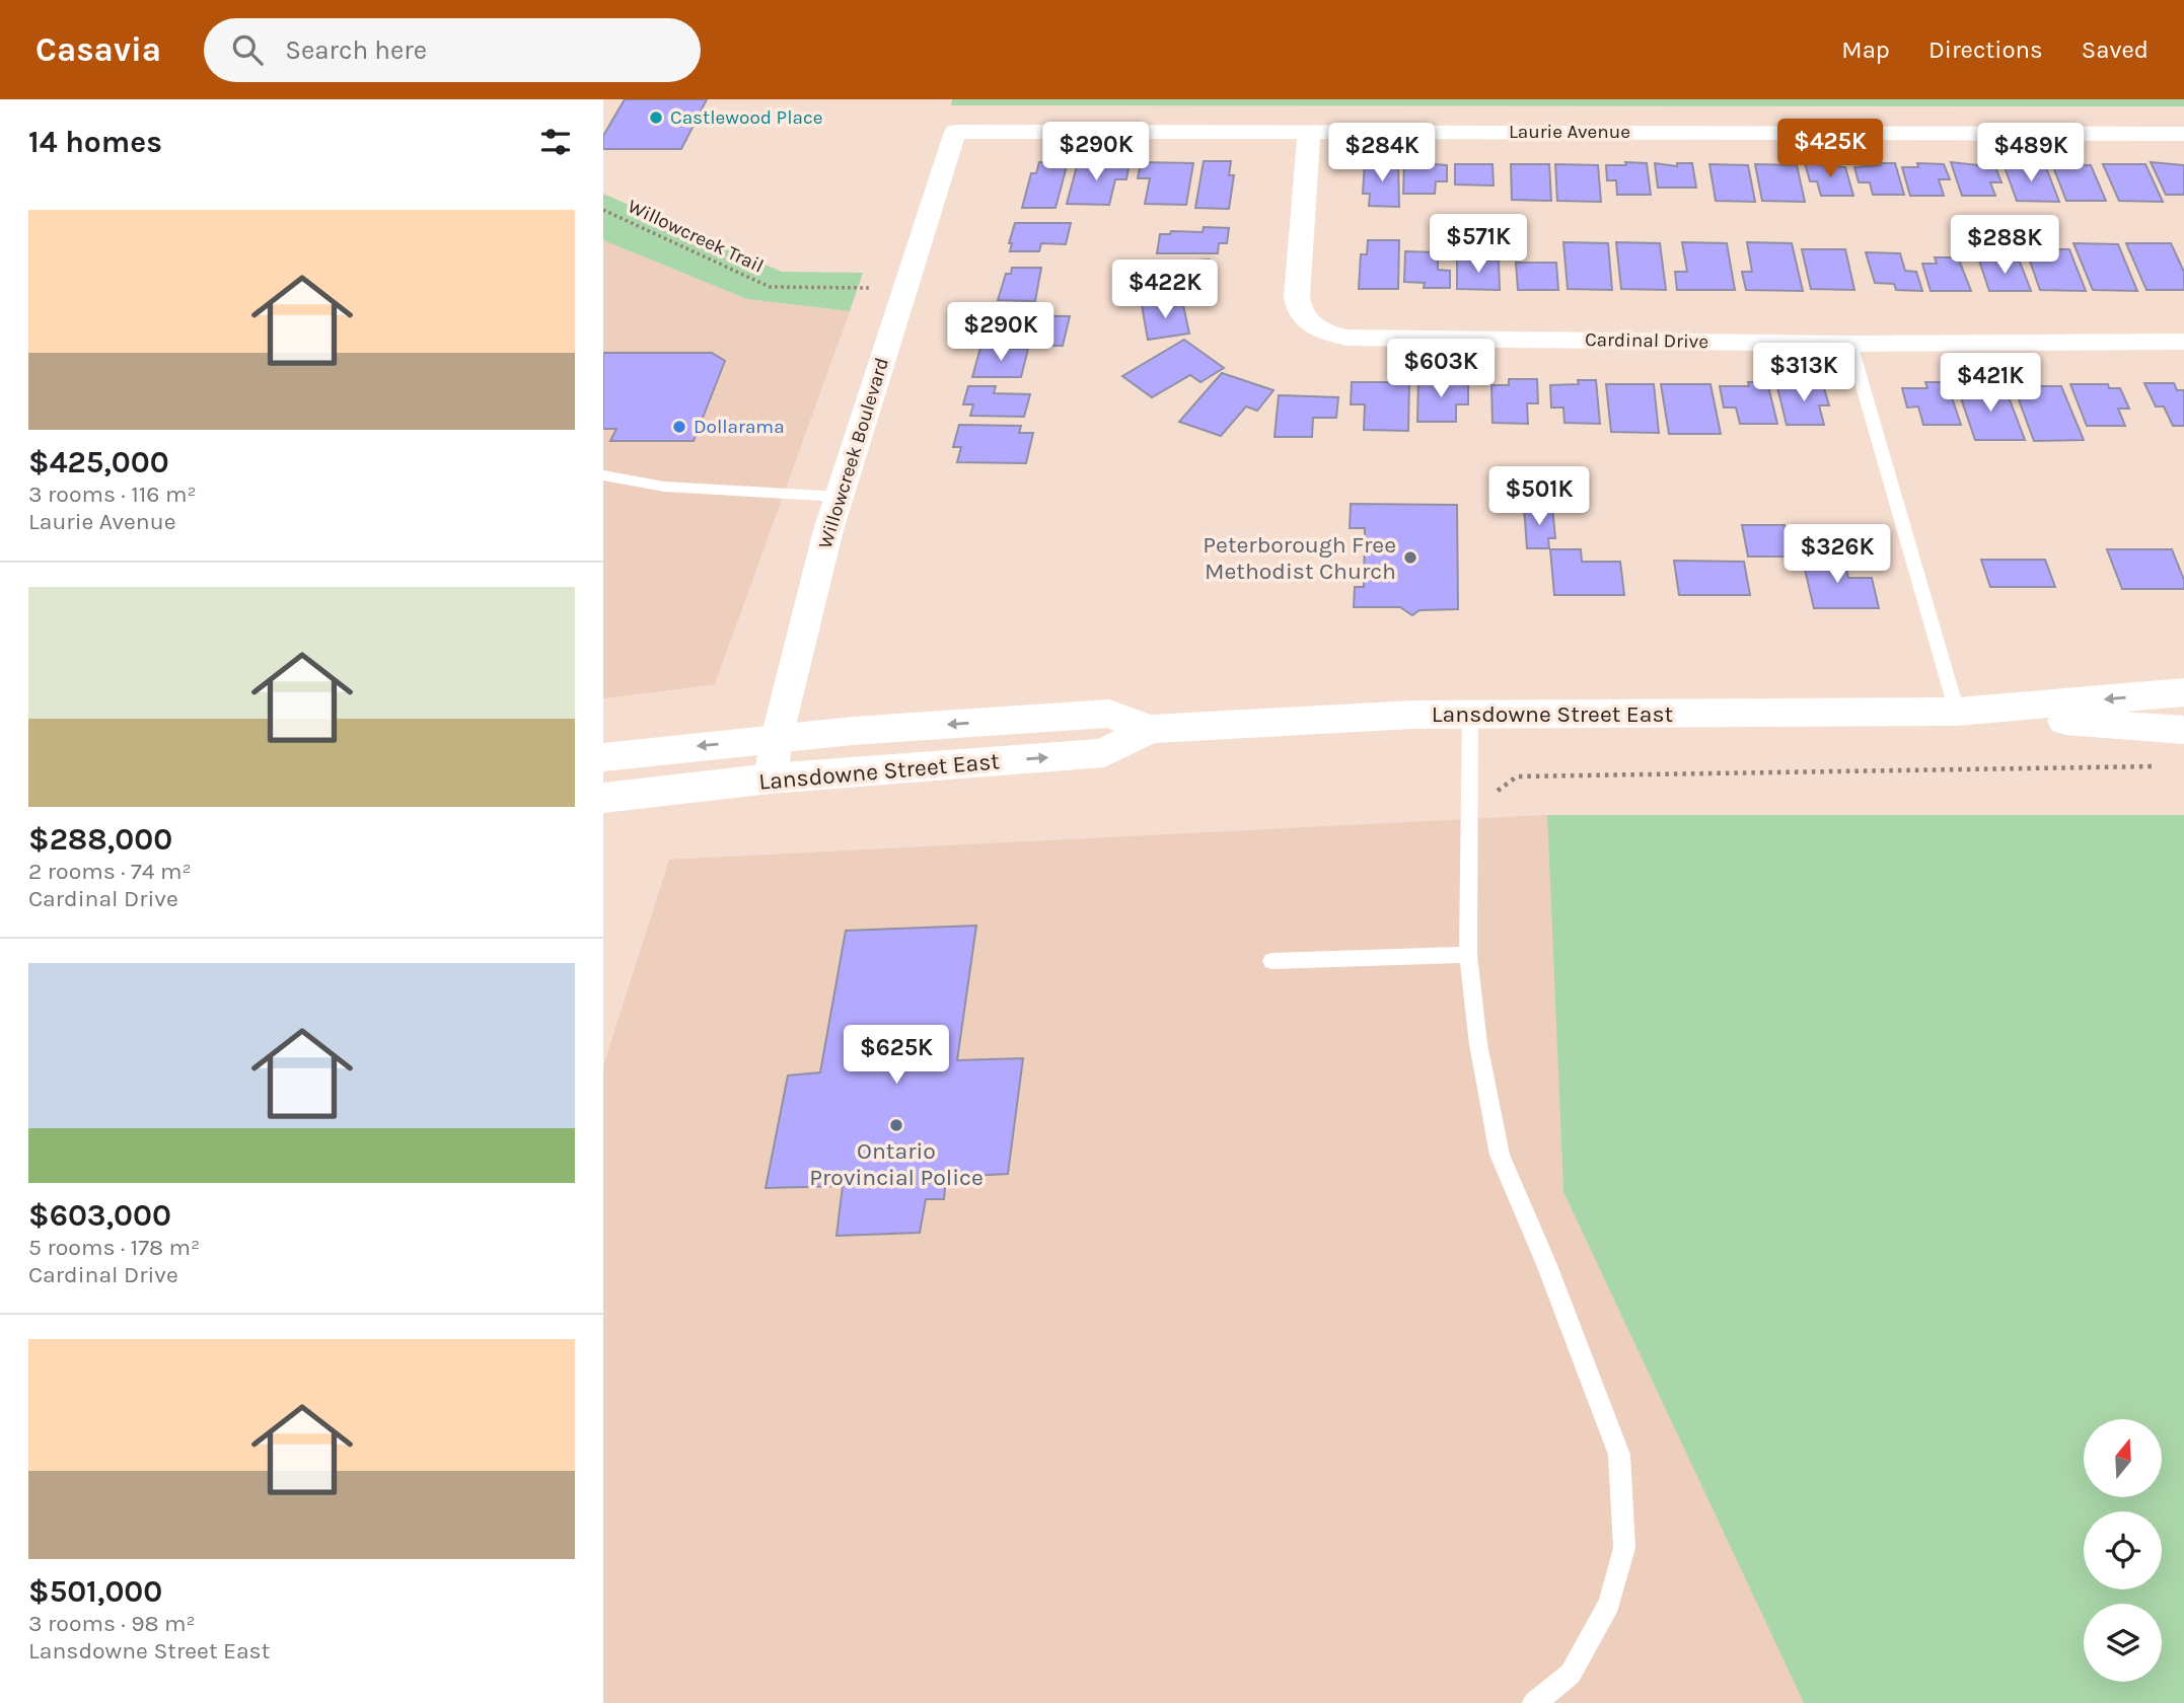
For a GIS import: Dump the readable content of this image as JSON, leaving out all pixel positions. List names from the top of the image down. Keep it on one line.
{"streets":{"main road":["Lansdowne Street East"],"street":["Laurie Avenue","Cardinal Drive","Willowcreek Boulevard"],"path":["Willowcreek Trail"]},"crossings":[["Laurie Avenue","Cardinal Drive"],["Laurie Avenue","Willowcreek Boulevard"],["Willowcreek Trail","Willowcreek Boulevard"],["Willowcreek Boulevard","Lansdowne Street East"]],"places":["Castlewood Place","Dollarama","Peterborough Free Methodist Church","Ontario Provincial Police"],"north":"top","page":{"header":"Casavia","search":"Search here","nav":["Map","Directions","Saved"],"heading":"14 homes","price":["$425K","$290K","$284K","$489K","$571K","$288K","$422K","$290K","$603K","$313K","$421K","$501K","$326K","$625K"],"list":[{"name":"$425,000","note":"3 rooms · 116 m² · Laurie Avenue"},{"name":"$288,000","note":"2 rooms · 74 m² · Cardinal Drive"},{"name":"$603,000","note":"5 rooms · 178 m² · Cardinal Drive"},{"name":"$501,000","note":"3 rooms · 98 m² · Lansdowne Street East"}]}}
